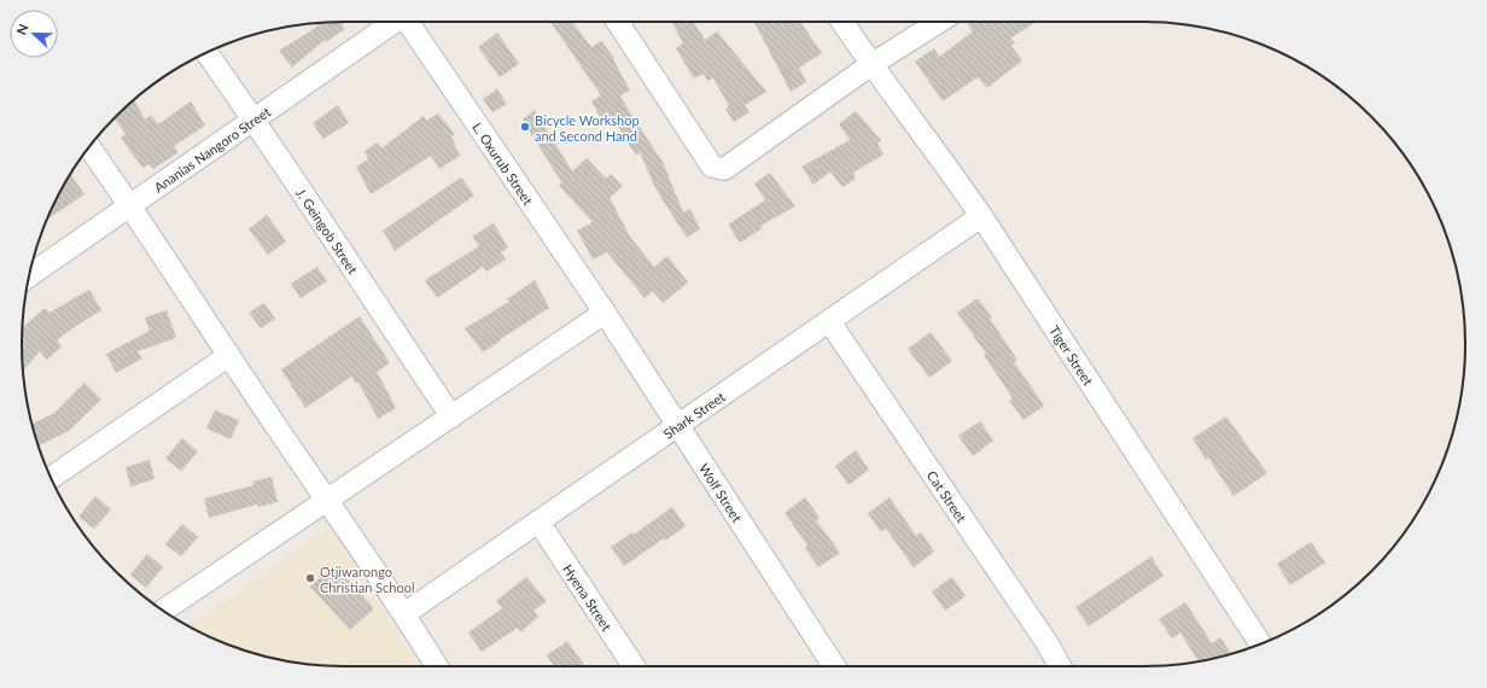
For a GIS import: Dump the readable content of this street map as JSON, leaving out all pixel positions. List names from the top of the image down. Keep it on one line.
{"streets":{"street":["Ananias Nangoro Street","L. Oxurub Street","J. Geingob Street","Tiger Street","Shark Street","Wolf Street","Cat Street","Hyena Street"]},"crossings":[["Ananias Nangoro Street","J. Geingob Street"],["L. Oxurub Street","Wolf Street"],["Tiger Street","Shark Street"],["Shark Street","Wolf Street"],["Shark Street","Cat Street"],["Shark Street","Hyena Street"]],"places":["Bicycle Workshop and Second Hand","Otjiwarongo Christian School"],"north":"left"}
